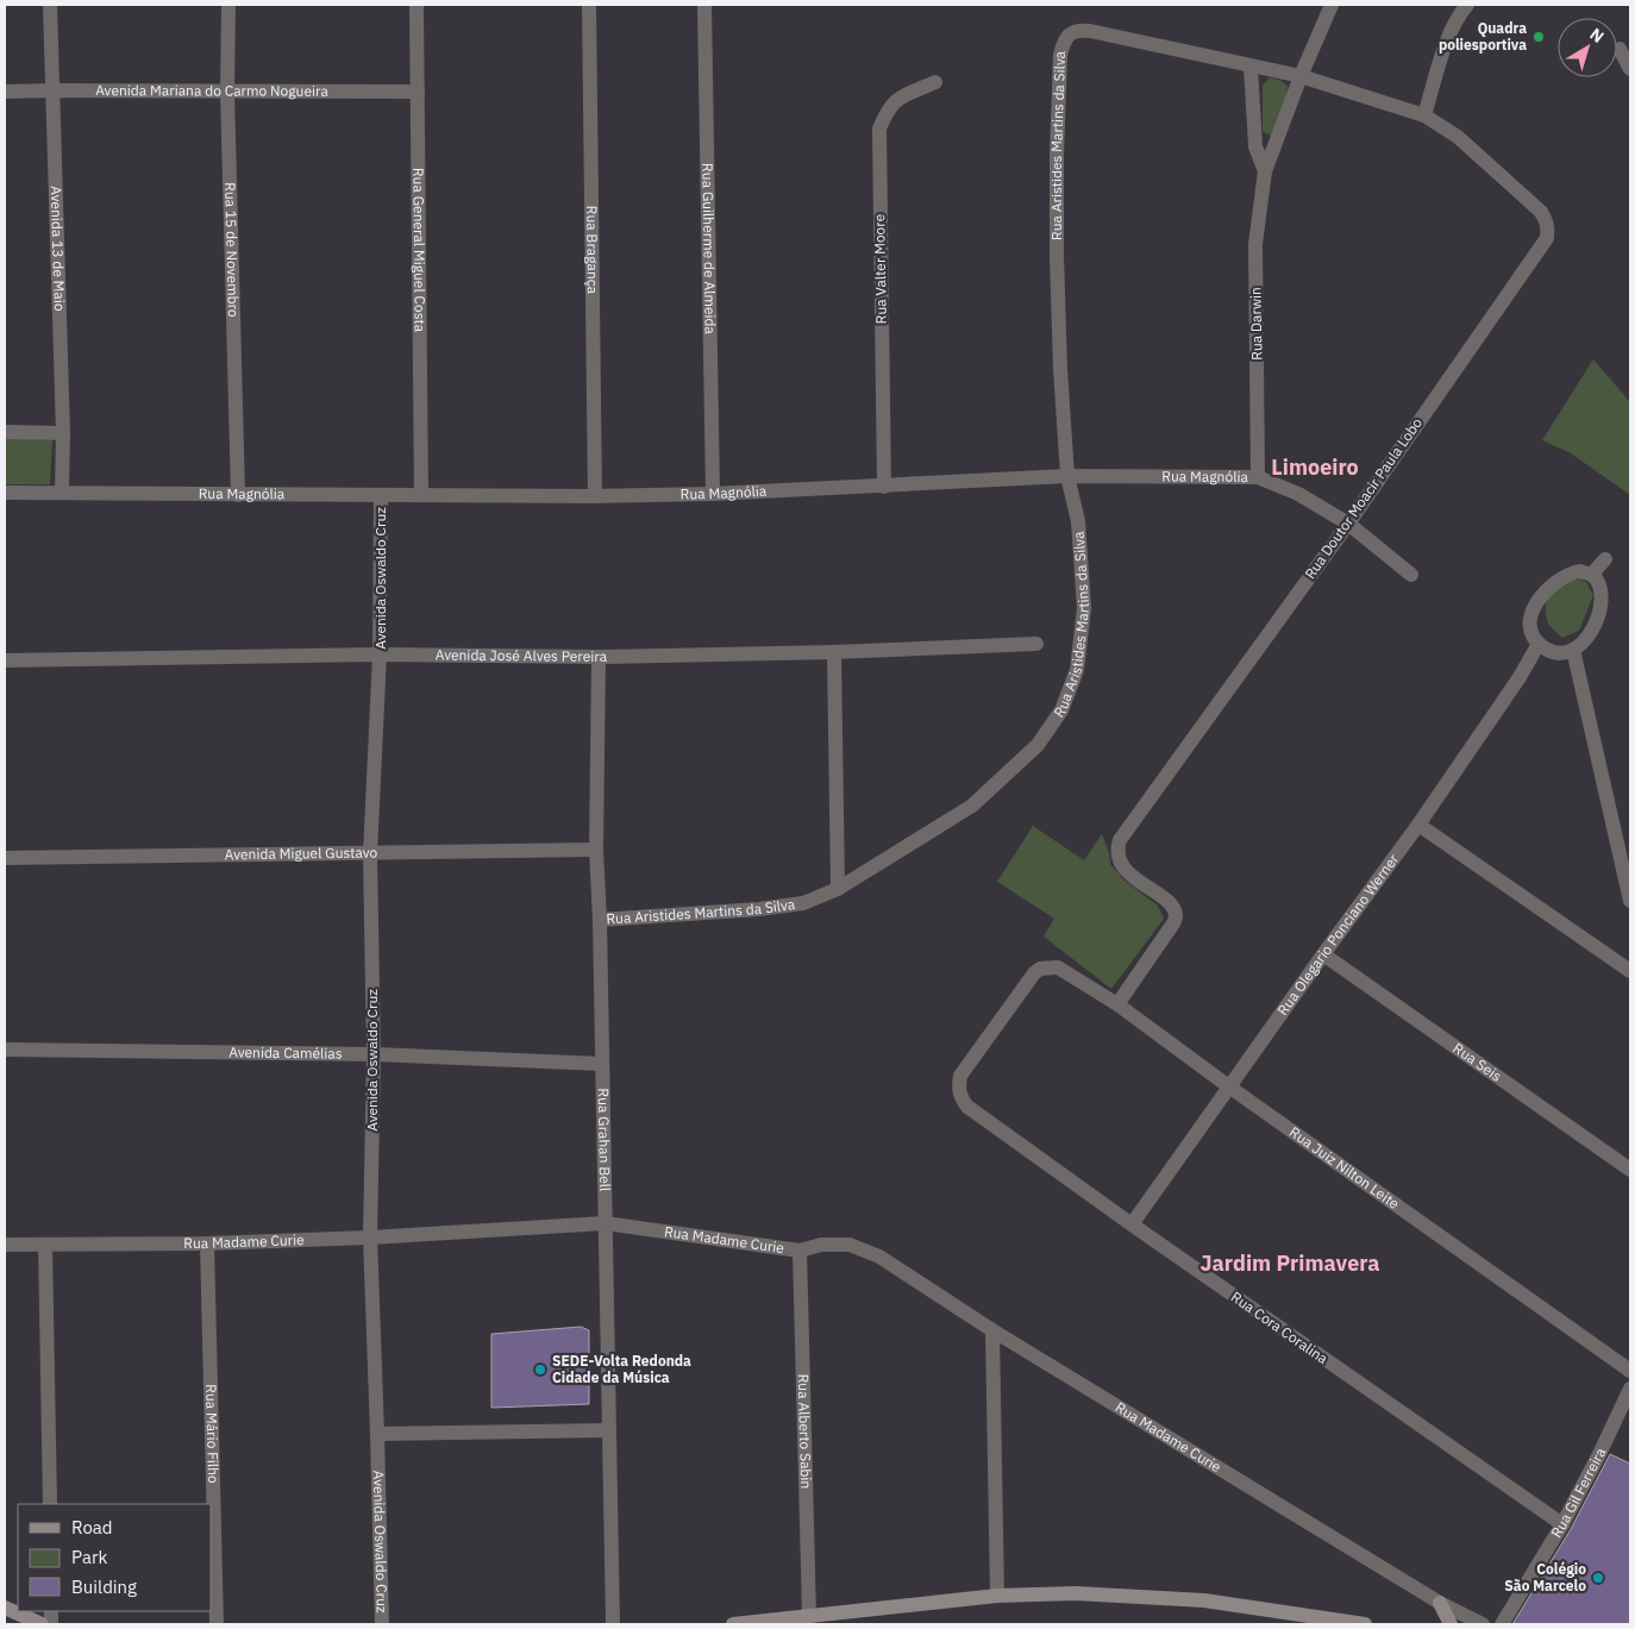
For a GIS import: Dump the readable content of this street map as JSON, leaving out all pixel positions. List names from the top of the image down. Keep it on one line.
{"streets":{"street":["Avenida Mariana do Carmo Nogueira","Rua Aristides Martins da Silva","Avenida 13 de Maio","Rua 15 de Novembro","Rua General Miguel Costa","Rua Guilherme de Almeida","Rua Bragança","Rua Valter Moore","Rua Darwin","Rua Magnólia","Rua Doutor Moacir Paula Lobo","Avenida Oswaldo Cruz","Avenida José Alves Pereira","Avenida Miguel Gustavo","Rua Olegario Ponciano Werner","Avenida Camélias","Rua Seis","Rua Grahan Bell","Rua Juiz Nilton Leite","Rua Madame Curie","Rua Cora Coralina","Rua Alberto Sabin","Rua Mário Filho","Rua Gil Ferreira"]},"crossings":[["Avenida Mariana do Carmo Nogueira","Avenida 13 de Maio"],["Avenida Mariana do Carmo Nogueira","Rua 15 de Novembro"],["Avenida Mariana do Carmo Nogueira","Rua General Miguel Costa"],["Rua Aristides Martins da Silva","Rua Darwin"],["Rua Aristides Martins da Silva","Rua Magnólia"],["Rua Aristides Martins da Silva","Rua Doutor Moacir Paula Lobo"],["Rua Aristides Martins da Silva","Rua Grahan Bell"],["Avenida 13 de Maio","Rua Magnólia"],["Rua 15 de Novembro","Rua Magnólia"],["Rua General Miguel Costa","Rua Magnólia"],["Rua Guilherme de Almeida","Rua Magnólia"],["Rua Bragança","Rua Magnólia"],["Rua Valter Moore","Rua Magnólia"],["Rua Darwin","Rua Magnólia"],["Rua Darwin","Rua Doutor Moacir Paula Lobo"],["Rua Magnólia","Rua Doutor Moacir Paula Lobo"],["Rua Magnólia","Avenida Oswaldo Cruz"],["Rua Doutor Moacir Paula Lobo","Rua Juiz Nilton Leite"],["Avenida Oswaldo Cruz","Avenida José Alves Pereira"],["Avenida Oswaldo Cruz","Avenida Miguel Gustavo"],["Avenida Oswaldo Cruz","Avenida Camélias"],["Avenida Oswaldo Cruz","Rua Madame Curie"],["Avenida José Alves Pereira","Rua Grahan Bell"],["Avenida Miguel Gustavo","Rua Grahan Bell"],["Rua Olegario Ponciano Werner","Rua Seis"],["Rua Olegario Ponciano Werner","Rua Juiz Nilton Leite"],["Rua Olegario Ponciano Werner","Rua Cora Coralina"],["Avenida Camélias","Rua Grahan Bell"],["Rua Grahan Bell","Rua Madame Curie"],["Rua Juiz Nilton Leite","Rua Cora Coralina"],["Rua Madame Curie","Rua Alberto Sabin"],["Rua Madame Curie","Rua Mário Filho"],["Rua Cora Coralina","Rua Gil Ferreira"]],"districts":["Limoeiro","Jardim Primavera"],"places":["Quadra poliesportiva","SEDE-Volta Redonda Cidade da Música","Colégio São Marcelo"],"legend":["Road","Park","Building"],"north":"top right"}
